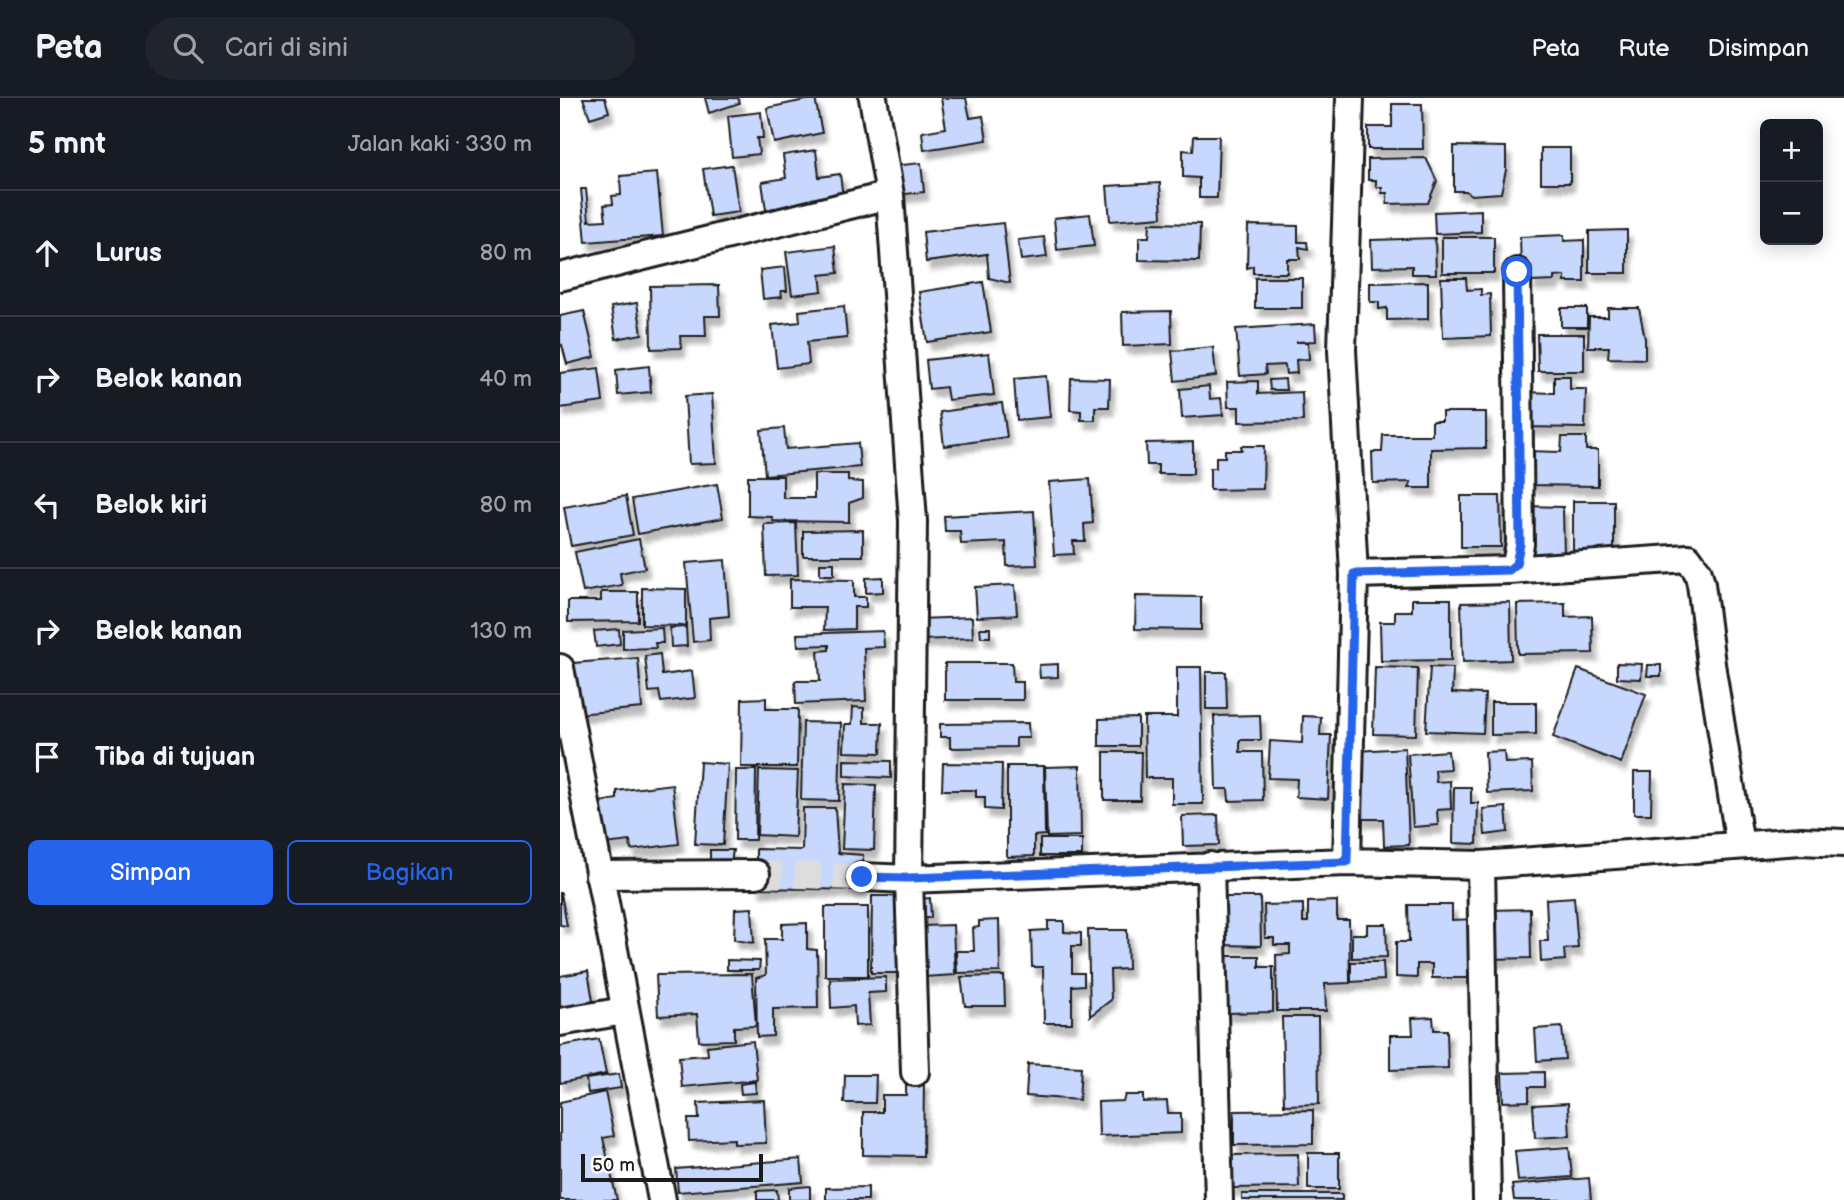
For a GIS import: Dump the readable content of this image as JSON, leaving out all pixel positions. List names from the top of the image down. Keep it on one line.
{"scale_bar":"50 m","page":{"header":"Peta","search":"Cari di sini","nav":["Peta","Rute","Disimpan"],"heading":["5 mnt","Jalan kaki · 330 m"],"map_buttons":["+","−"],"list":[["Lurus","80 m"],["Belok kanan","40 m"],["Belok kiri","80 m"],["Belok kanan","130 m"],"Tiba di tujuan"],"buttons":["Simpan","Bagikan"],"scale":"50 m"}}
